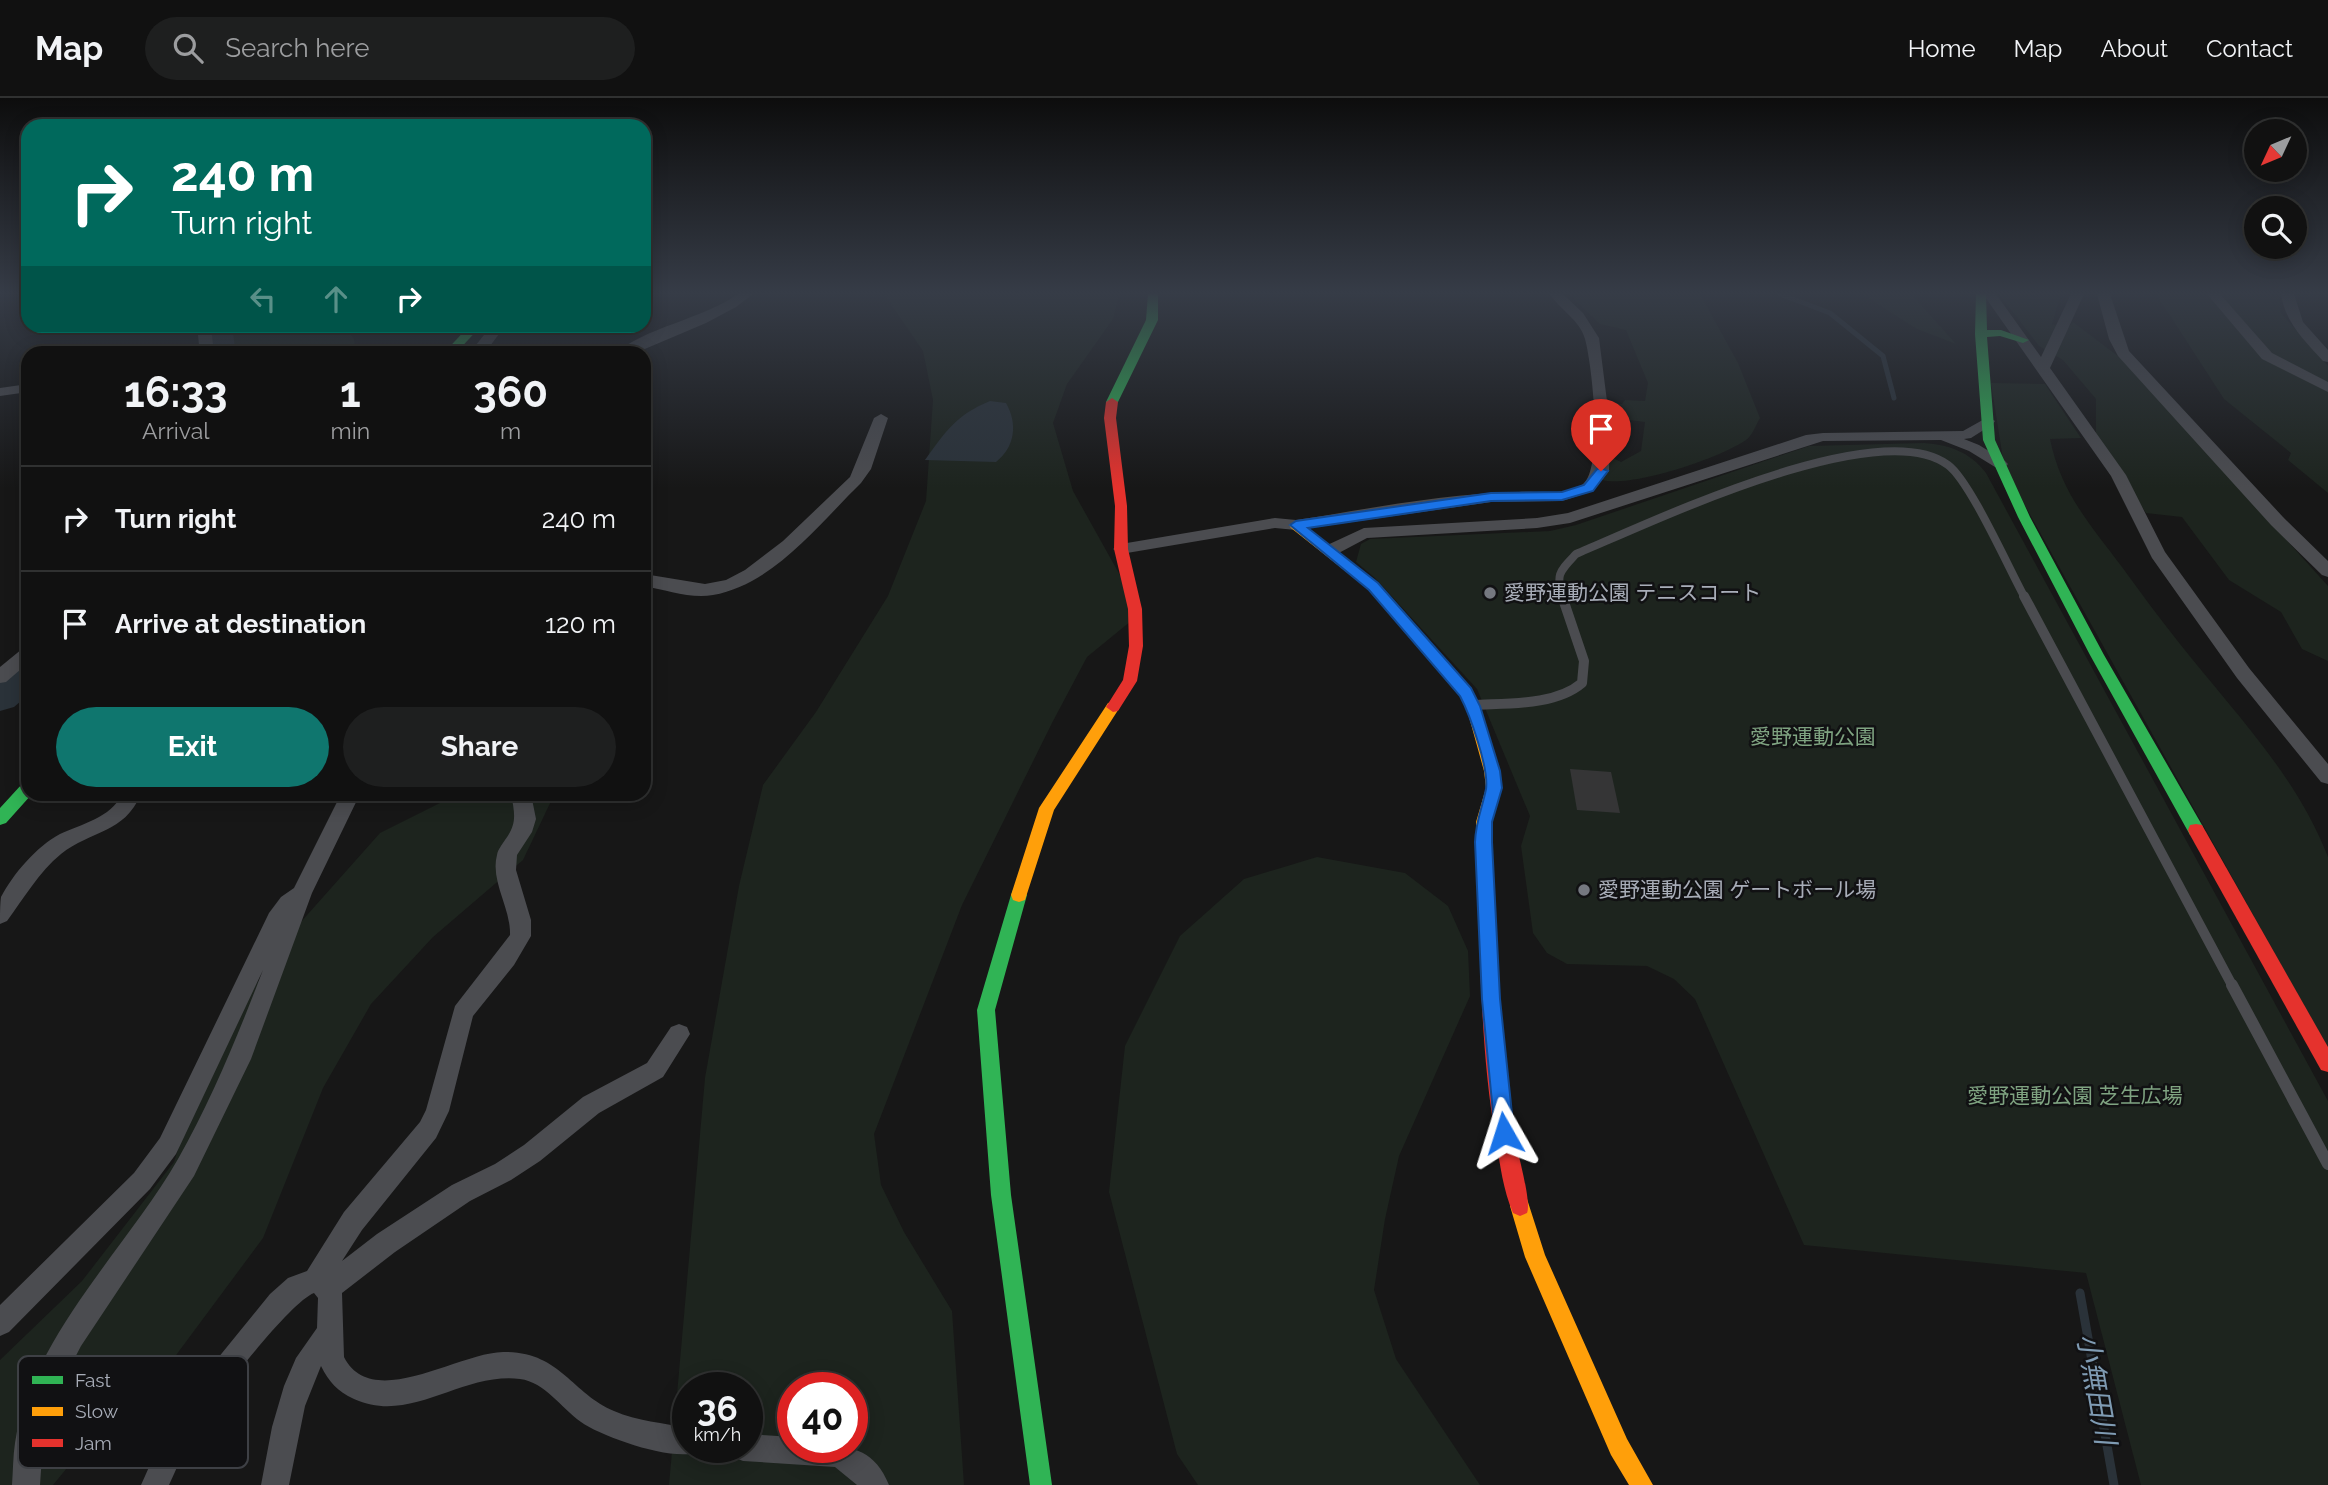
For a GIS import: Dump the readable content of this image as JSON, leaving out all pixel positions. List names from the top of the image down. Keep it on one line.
{"water":["小無田川"],"parks":["愛野運動公園","愛野運動公園 芝生広場"],"places":["愛野運動公園 テニスコート","愛野運動公園 ゲートボール場"],"legend":["Fast","Slow","Jam"],"north":"bottom left","page":{"header":"Map","search":"Search here","nav":["Home","Map","About","Contact"],"turn":["240 m","Turn right"],"eta":["16:33","Arrival","1","min","360","m"],"list":[{"name":"Turn right","value":"240 m"},{"name":"Arrive at destination","value":"120 m"}],"buttons":["Exit","Share"],"speed":"36 km/h","limit":"40"}}
